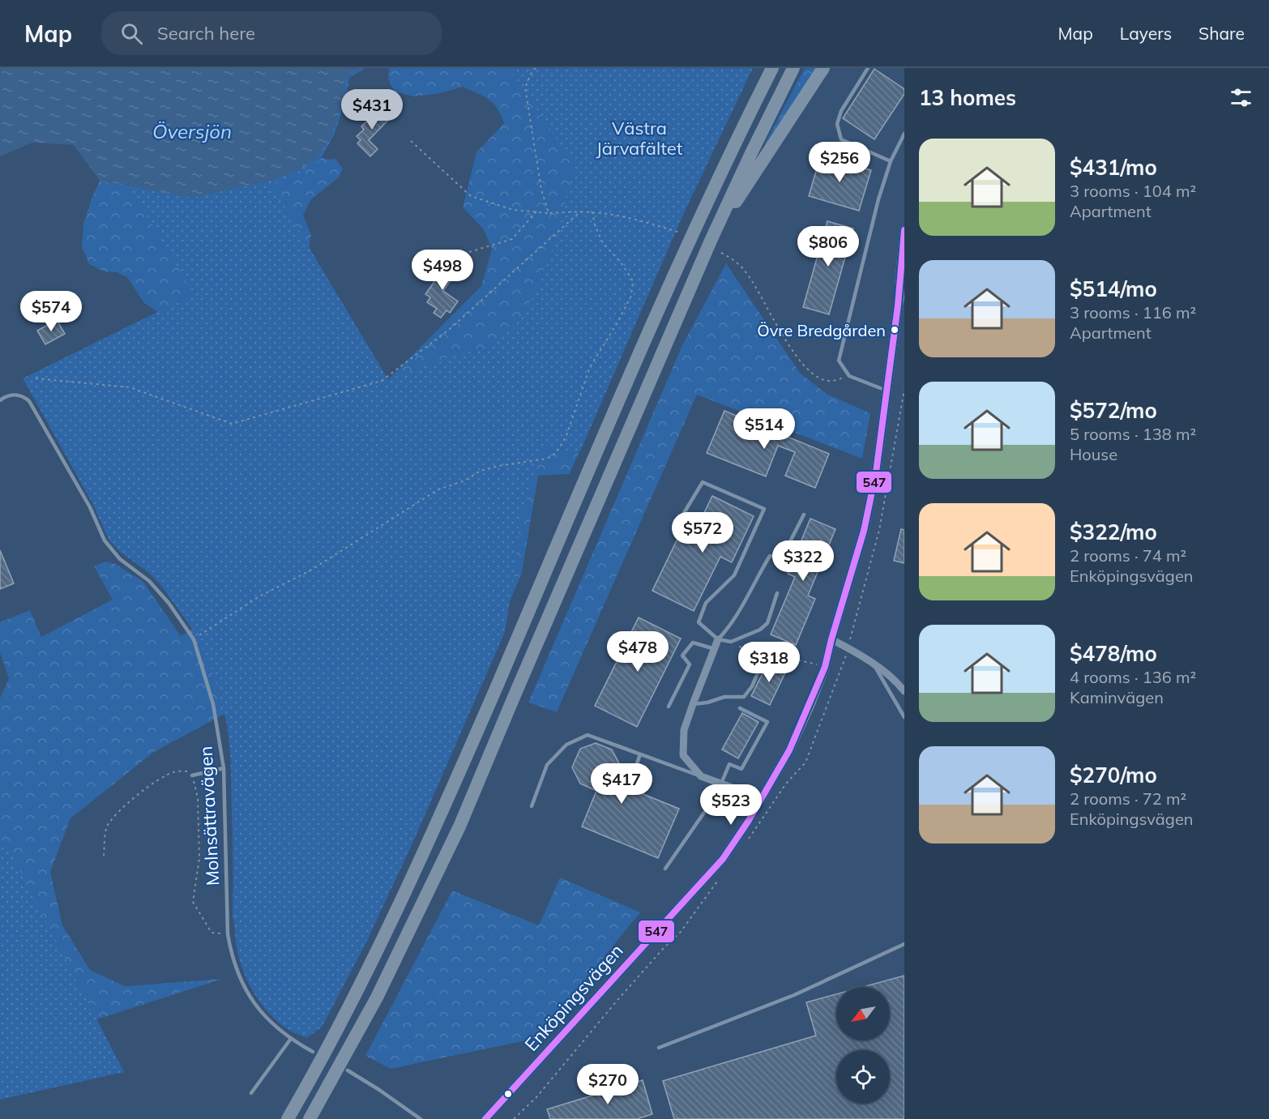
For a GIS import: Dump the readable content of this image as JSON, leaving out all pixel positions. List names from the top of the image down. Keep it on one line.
{"streets":{"street":["Enköpingsvägen"],"lane":["Molnsättravägen"]},"water":["Översjön"],"parks":["Västra Järvafältet"],"places":["Övre Bredgården"],"lines":["transit line 547"],"north":"bottom left","page":{"header":"Map","search":"Search here","nav":["Map","Layers","Share"],"heading":"13 homes","price":["$431","$256","$806","$498","$574","$514","$572","$322","$478","$318","$417","$523","$270"],"list":[{"name":"$431/mo","note":"3 rooms · 104 m² · Apartment"},{"name":"$514/mo","note":"3 rooms · 116 m² · Apartment"},{"name":"$572/mo","note":"5 rooms · 138 m² · House"},{"name":"$322/mo","note":"2 rooms · 74 m² · Enköpingsvägen"},{"name":"$478/mo","note":"4 rooms · 136 m² · Kaminvägen"},{"name":"$270/mo","note":"2 rooms · 72 m² · Enköpingsvägen"}]}}
